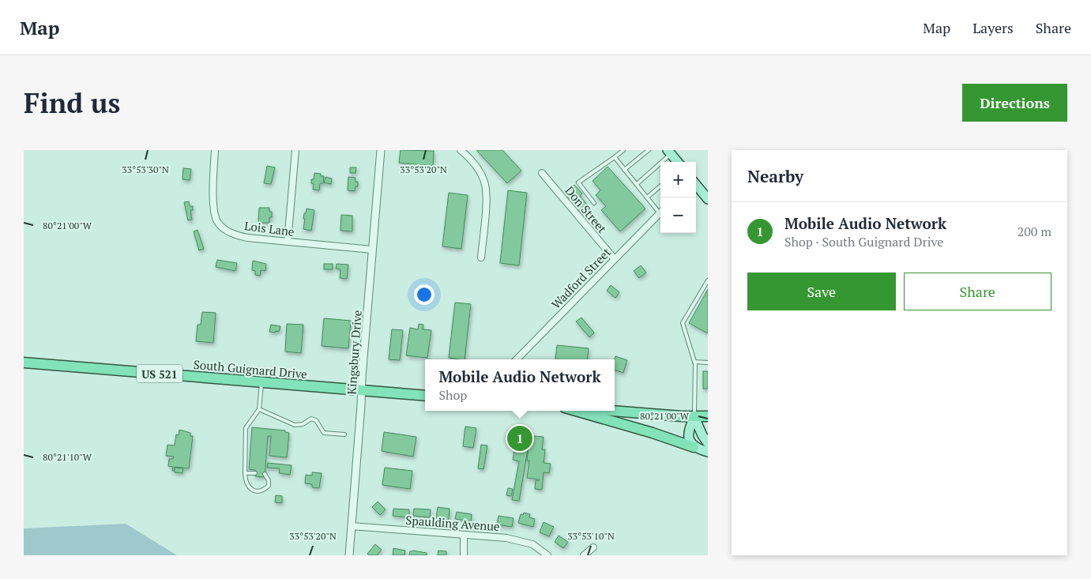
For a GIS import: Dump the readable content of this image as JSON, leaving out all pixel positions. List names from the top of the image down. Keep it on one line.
{"streets":{"highway":["South Guignard Drive","US 521"],"street":["Don Street","Lois Lane","Wadford Street","Kingsbury Drive","Spaulding Avenue"]},"crossings":[["Don Street","Wadford Street"],["Lois Lane","Kingsbury Drive"],["Kingsbury Drive","South Guignard Drive"],["Kingsbury Drive","Spaulding Avenue"]],"page":{"header":"Map","nav":["Map","Layers","Share"],"buttons":["Directions",["Save","Share"]],"title":"Find us","heading":"Nearby","map_buttons":["+","−"],"list":[{"mark":"1","name":"Mobile Audio Network","note":"Shop · South Guignard Drive","value":"200 m"}],"popup":["Mobile Audio Network","Shop"],"pins":"1"},"coordinates":["33°53'30\"N","33°53'20\"N","80°21'00\"W","80°21'10\"W","33°53'10\"N"]}
